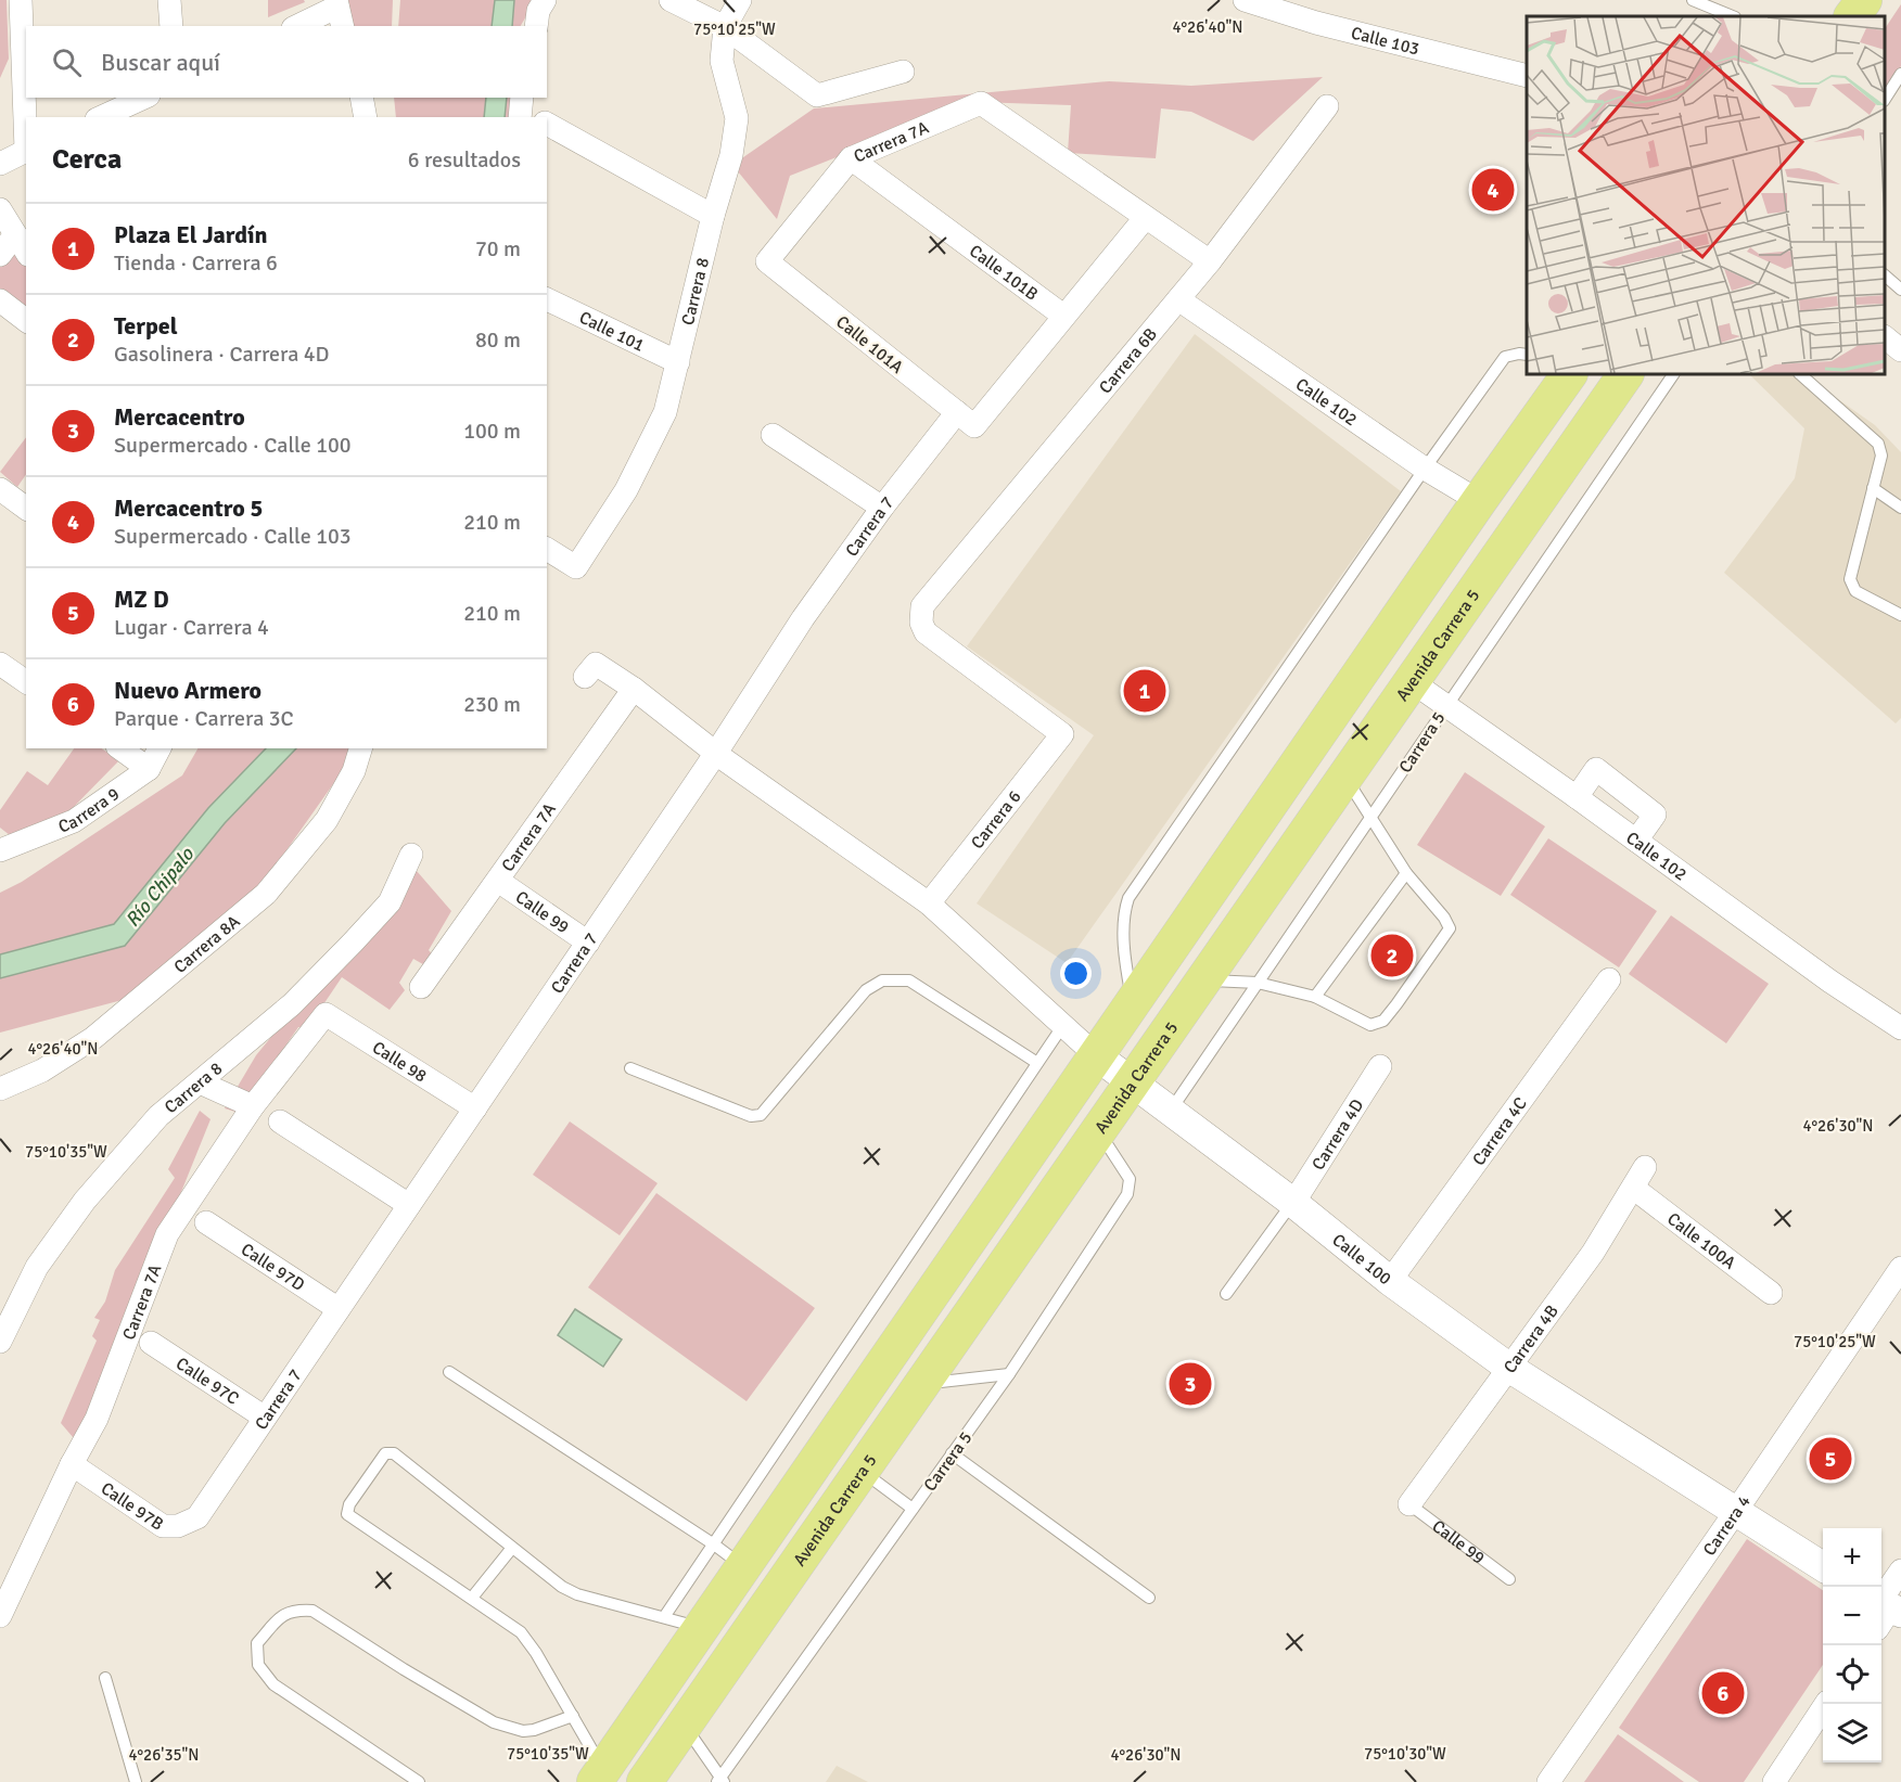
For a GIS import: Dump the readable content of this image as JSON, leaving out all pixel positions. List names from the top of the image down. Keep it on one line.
{"streets":{"main road":["Avenida Carrera 5"],"street":["Calle 103","Carrera 7A","Calle 101B","Carrera 8","Calle 101","Calle 101A","Carrera 6B","Calle 102","Carrera 7","Carrera 9","Carrera 6","Calle 99","Carrera 8A","Calle 98","Carrera 4C","Carrera 4D","Calle 100A","Calle 100","Calle 97D","Carrera 4B","Calle 97C","Calle 97B","Carrera 4"],"lane":["Carrera 5"]},"crossings":[["Carrera 7A","Calle 101B"],["Carrera 7A","Calle 101A"],["Carrera 7A","Carrera 7"],["Carrera 7A","Calle 99"],["Carrera 7A","Calle 98"],["Carrera 7A","Calle 100"],["Carrera 7A","Calle 97B"],["Calle 101B","Carrera 7"],["Carrera 8","Calle 101"],["Calle 101A","Carrera 7"],["Carrera 6B","Calle 102"],["Carrera 6B","Carrera 6"],["Calle 102","Avenida Carrera 5"],["Calle 102","Carrera 5"],["Carrera 7","Calle 99"],["Carrera 7","Calle 98"],["Carrera 7","Calle 100"],["Carrera 7","Calle 97D"],["Carrera 7","Calle 97C"],["Carrera 7","Calle 97B"],["Avenida Carrera 5","Carrera 5"],["Avenida Carrera 5","Calle 100"],["Carrera 5","Calle 100"],["Carrera 6","Calle 100"],["Calle 99","Carrera 4B"],["Carrera 4C","Calle 100"],["Carrera 4D","Calle 100"],["Calle 100A","Carrera 4B"],["Calle 100","Carrera 4B"],["Calle 100","Carrera 4"]],"water":["Río Chipalo"],"page":{"search":"Buscar aquí","heading":["Cerca","6 resultados"],"pins":["4","1","2","3","5","6"],"list":[{"mark":"1","name":"Plaza El Jardín","note":"Tienda · Carrera 6","value":"70 m"},{"mark":"2","name":"Terpel","note":"Gasolinera · Carrera 4D","value":"80 m"},{"mark":"3","name":"Mercacentro","note":"Supermercado · Calle 100","value":"100 m"},{"mark":"4","name":"Mercacentro 5","note":"Supermercado · Calle 103","value":"210 m"},{"mark":"5","name":"MZ D","note":"Lugar · Carrera 4","value":"210 m"},{"mark":"6","name":"Nuevo Armero","note":"Parque · Carrera 3C","value":"230 m"}],"map_buttons":["+","−"]},"coordinates":["4°26'40\"N","75°10'25\"W","4°26'30\"N","75°10'35\"W","75°10'30\"W","4°26'35\"N"]}
